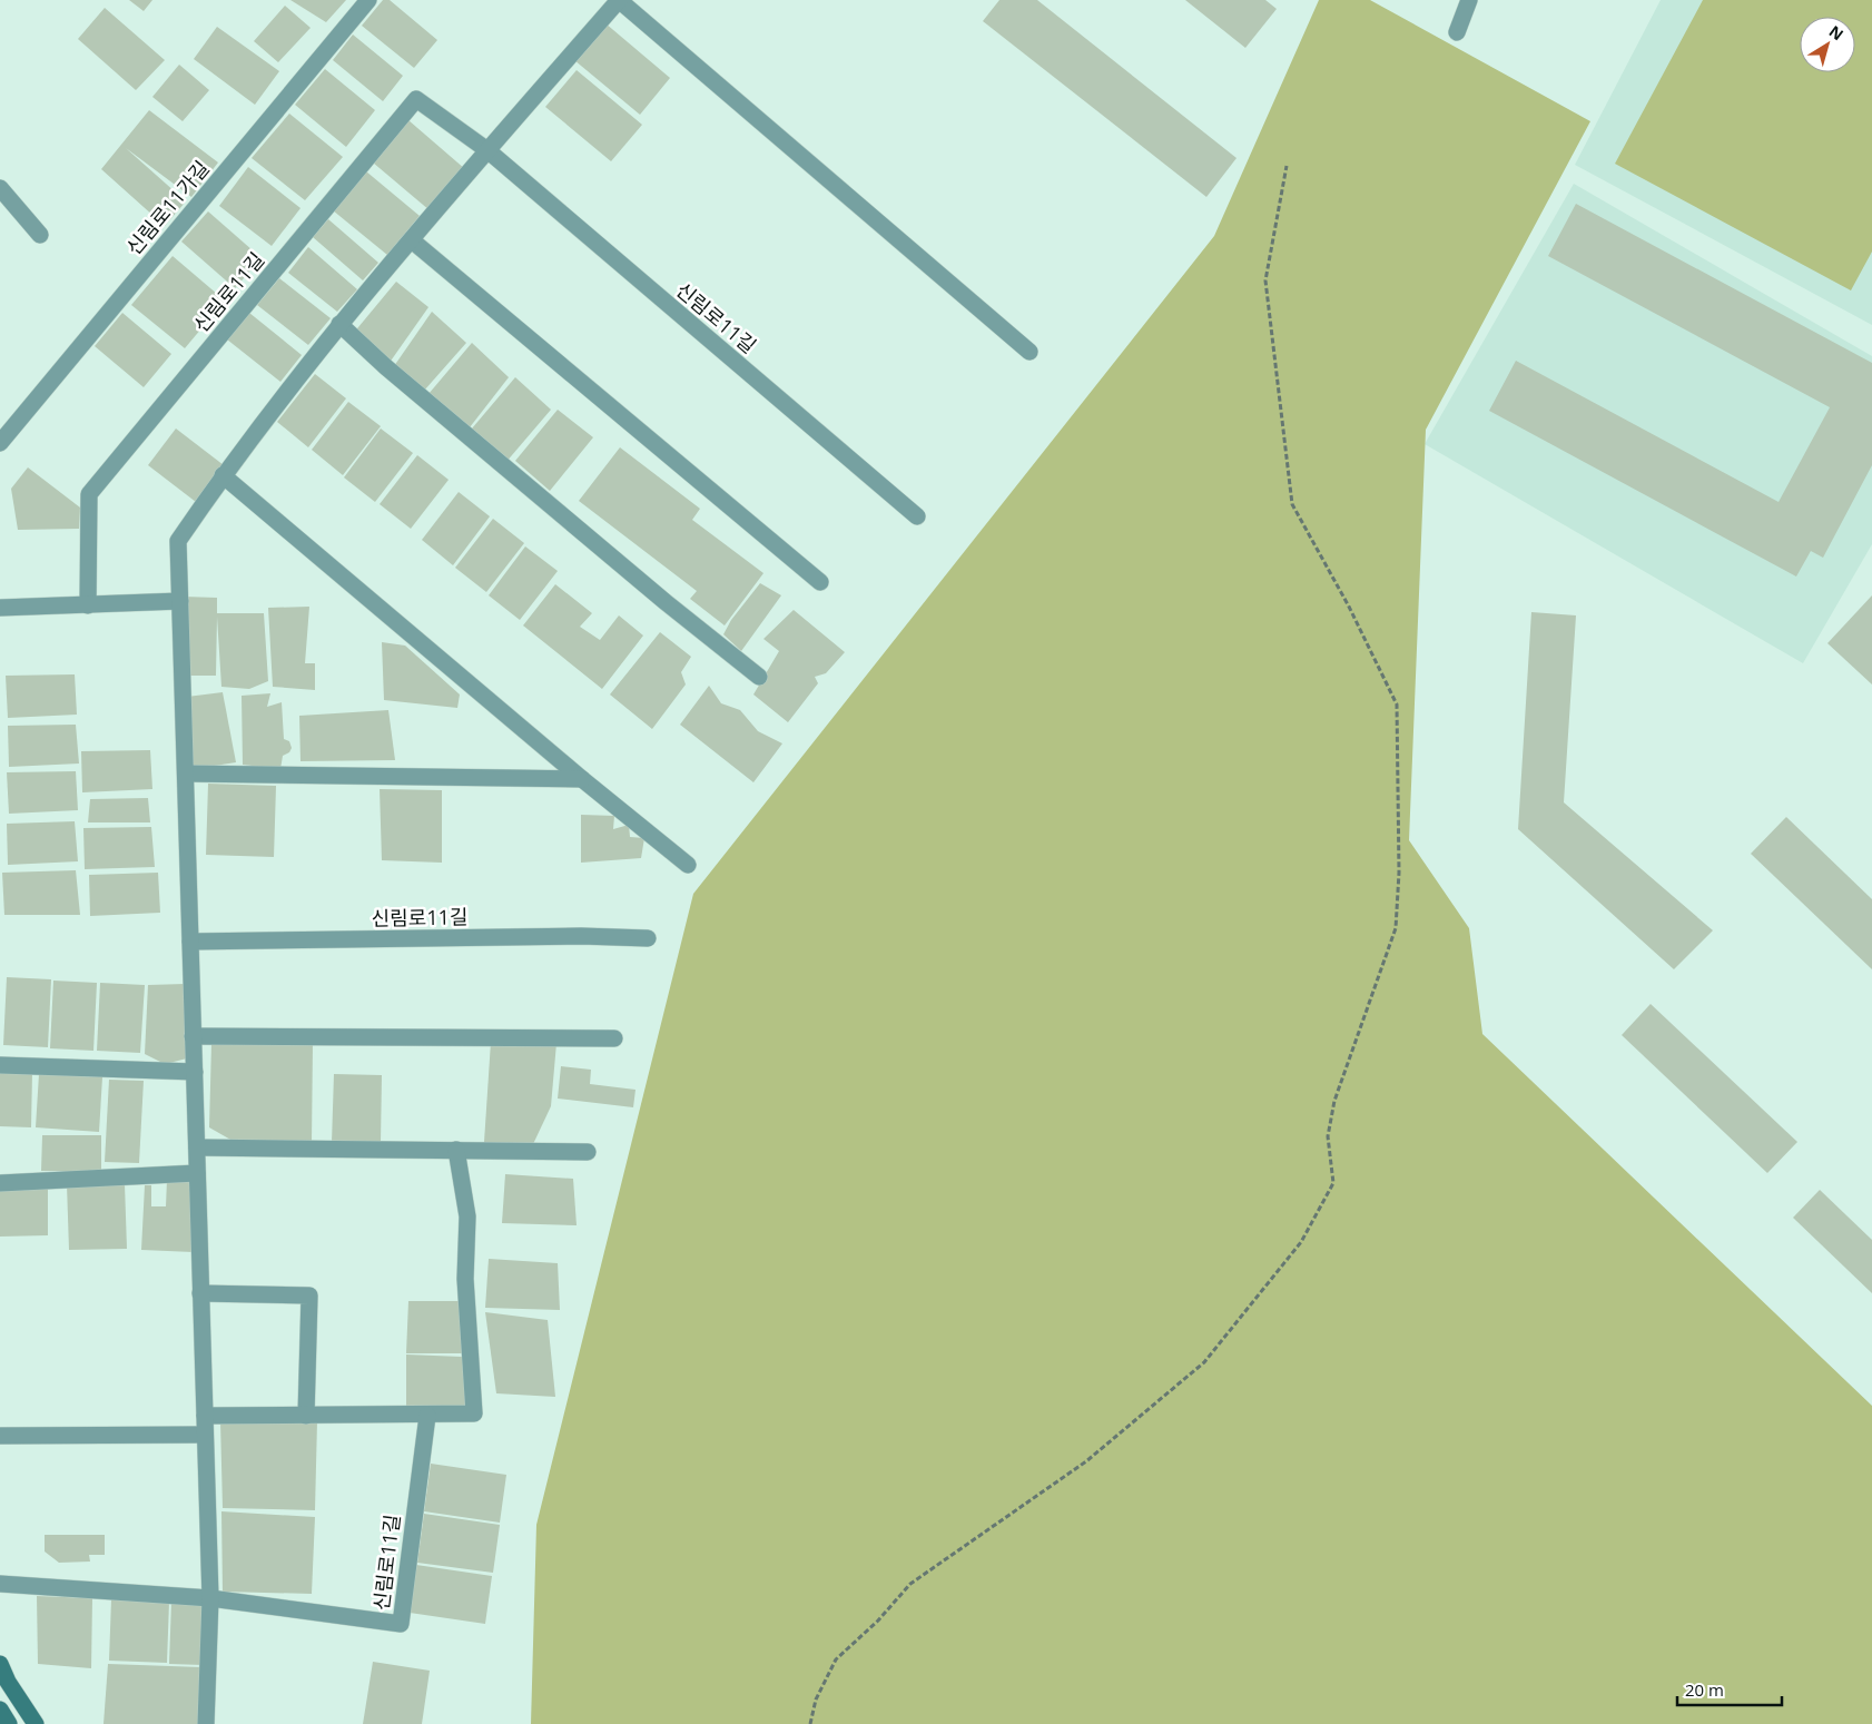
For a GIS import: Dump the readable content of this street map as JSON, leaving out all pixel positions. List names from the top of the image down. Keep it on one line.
{"streets":{"street":["신림로11가길","신림로11길"]},"scale_bar":"20 m","north":"top right"}
